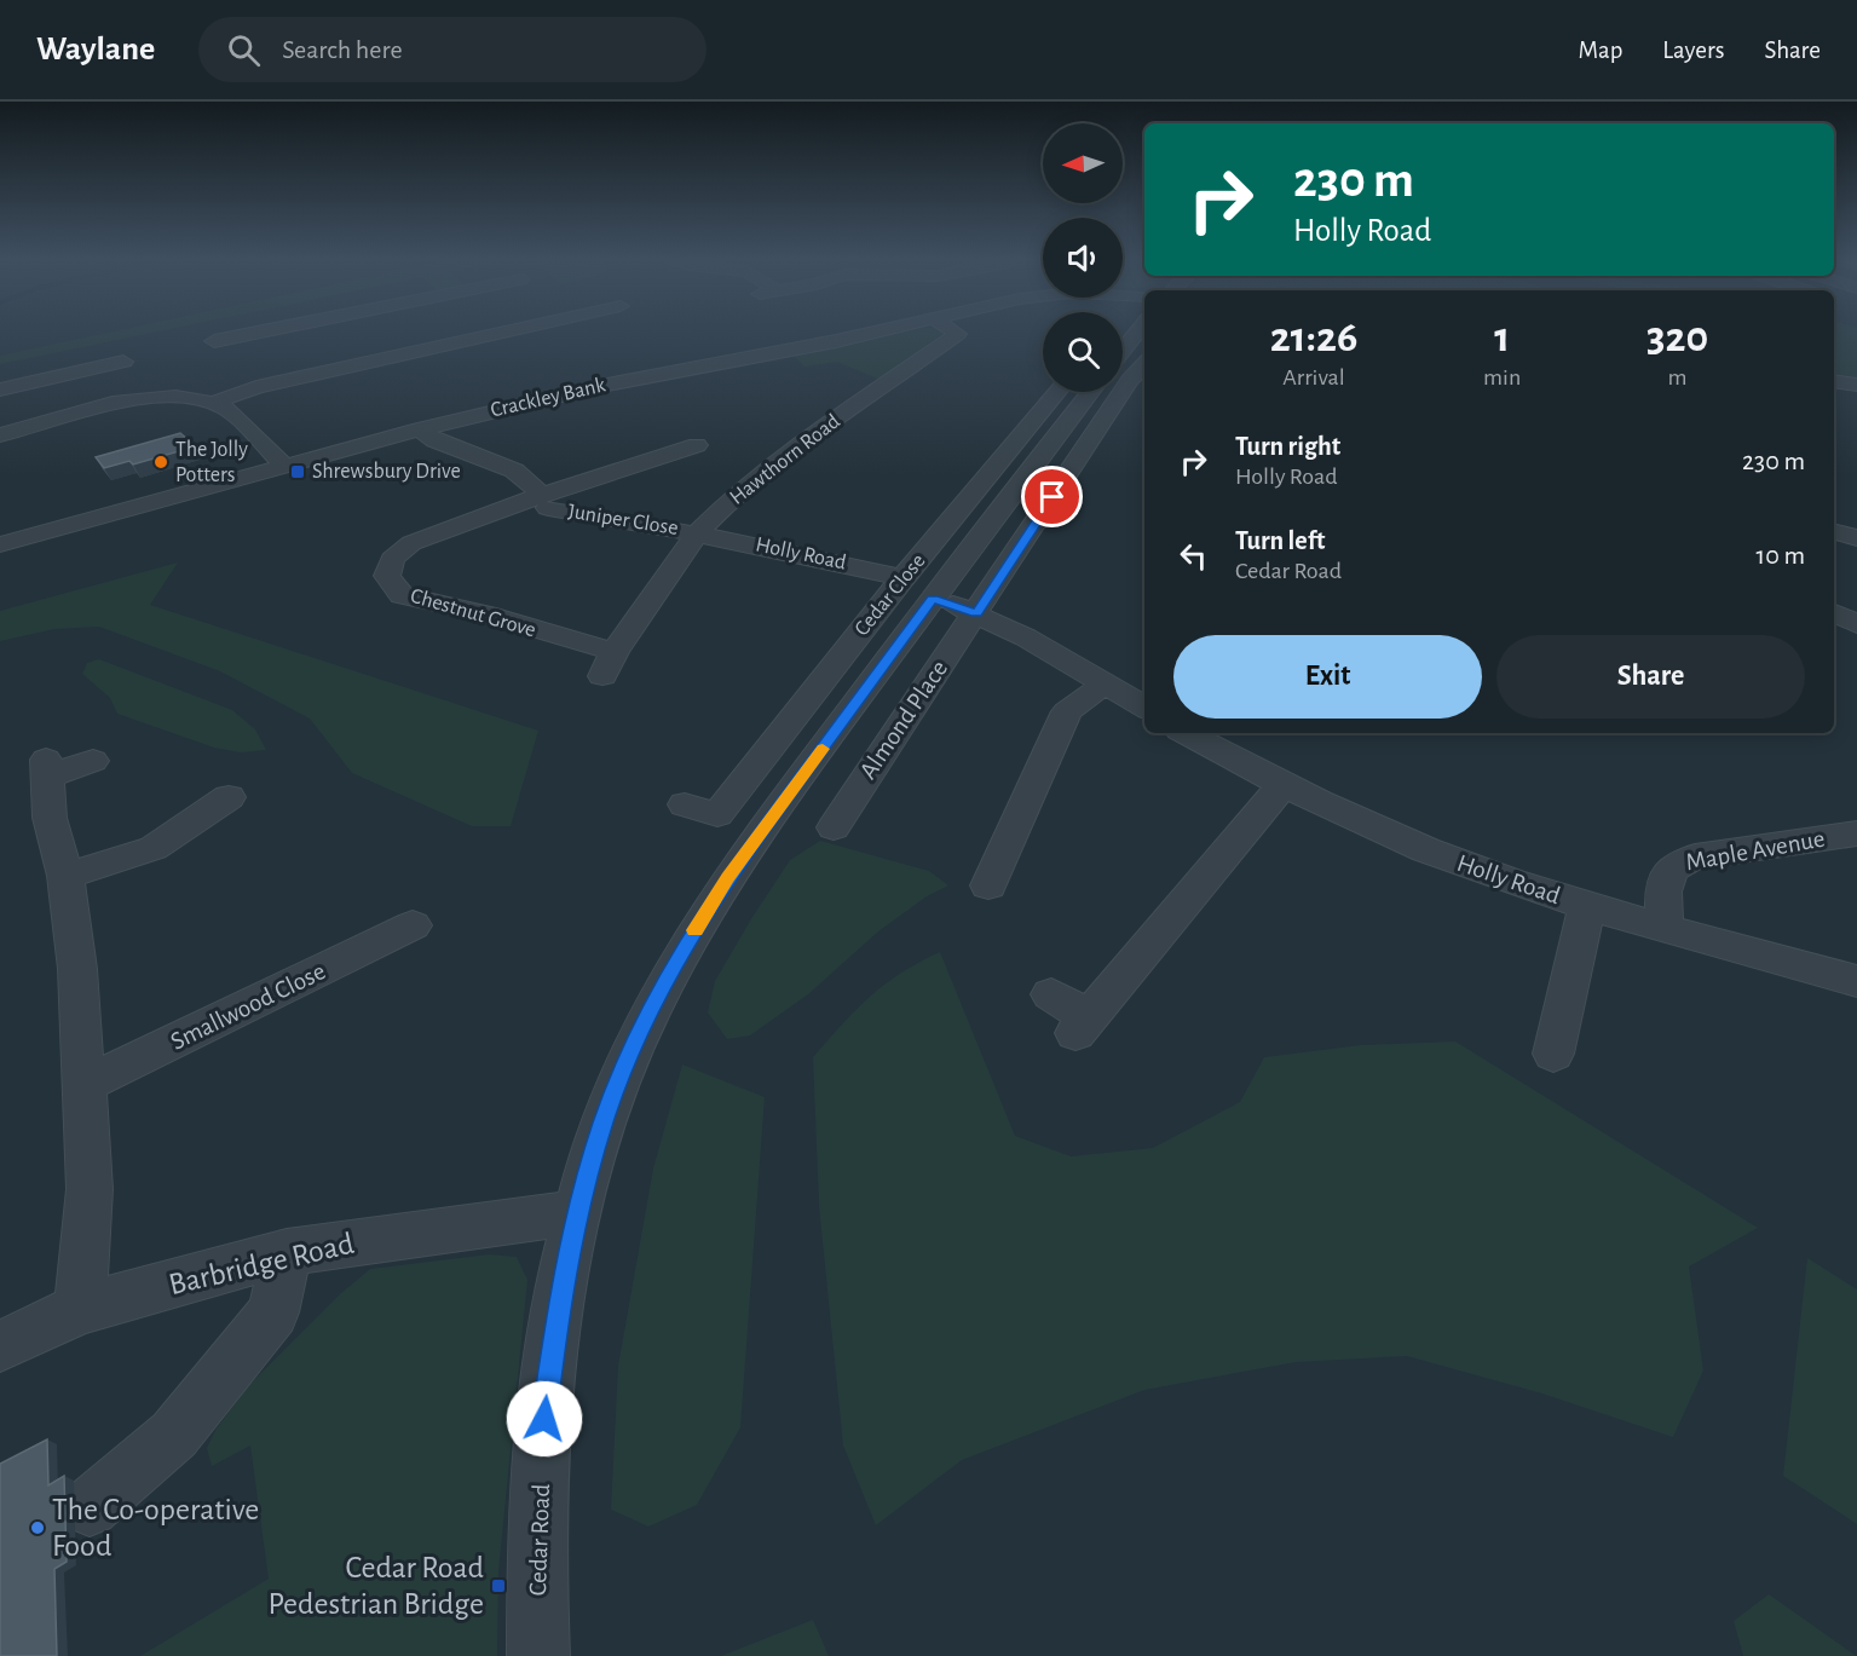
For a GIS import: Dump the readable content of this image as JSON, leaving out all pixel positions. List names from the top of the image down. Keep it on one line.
{"streets":{"street":["Crackley Bank","Hawthorn Road","Juniper Close","Holly Road","Cedar Close","Chestnut Grove","Almond Place","Maple Avenue","Smallwood Close","Barbridge Road","Cedar Road"]},"crossings":[["Hawthorn Road","Juniper Close"],["Hawthorn Road","Holly Road"],["Hawthorn Road","Chestnut Grove"],["Juniper Close","Holly Road"],["Juniper Close","Chestnut Grove"],["Holly Road","Cedar Close"],["Holly Road","Almond Place"],["Holly Road","Maple Avenue"],["Holly Road","Cedar Road"],["Cedar Close","Cedar Road"],["Barbridge Road","Cedar Road"]],"places":{"other":["The Jolly Potters","The Co-operative Food"],"transit":["Shrewsbury Drive","Cedar Road Pedestrian Bridge"]},"north":"left","page":{"header":"Waylane","search":"Search here","nav":["Map","Layers","Share"],"turn":["230 m","Holly Road"],"eta":["21:26","Arrival","1","min","320","m"],"list":[{"name":"Turn right","note":"Holly Road","value":"230 m"},{"name":"Turn left","note":"Cedar Road","value":"10 m"}],"buttons":["Exit","Share"]}}
